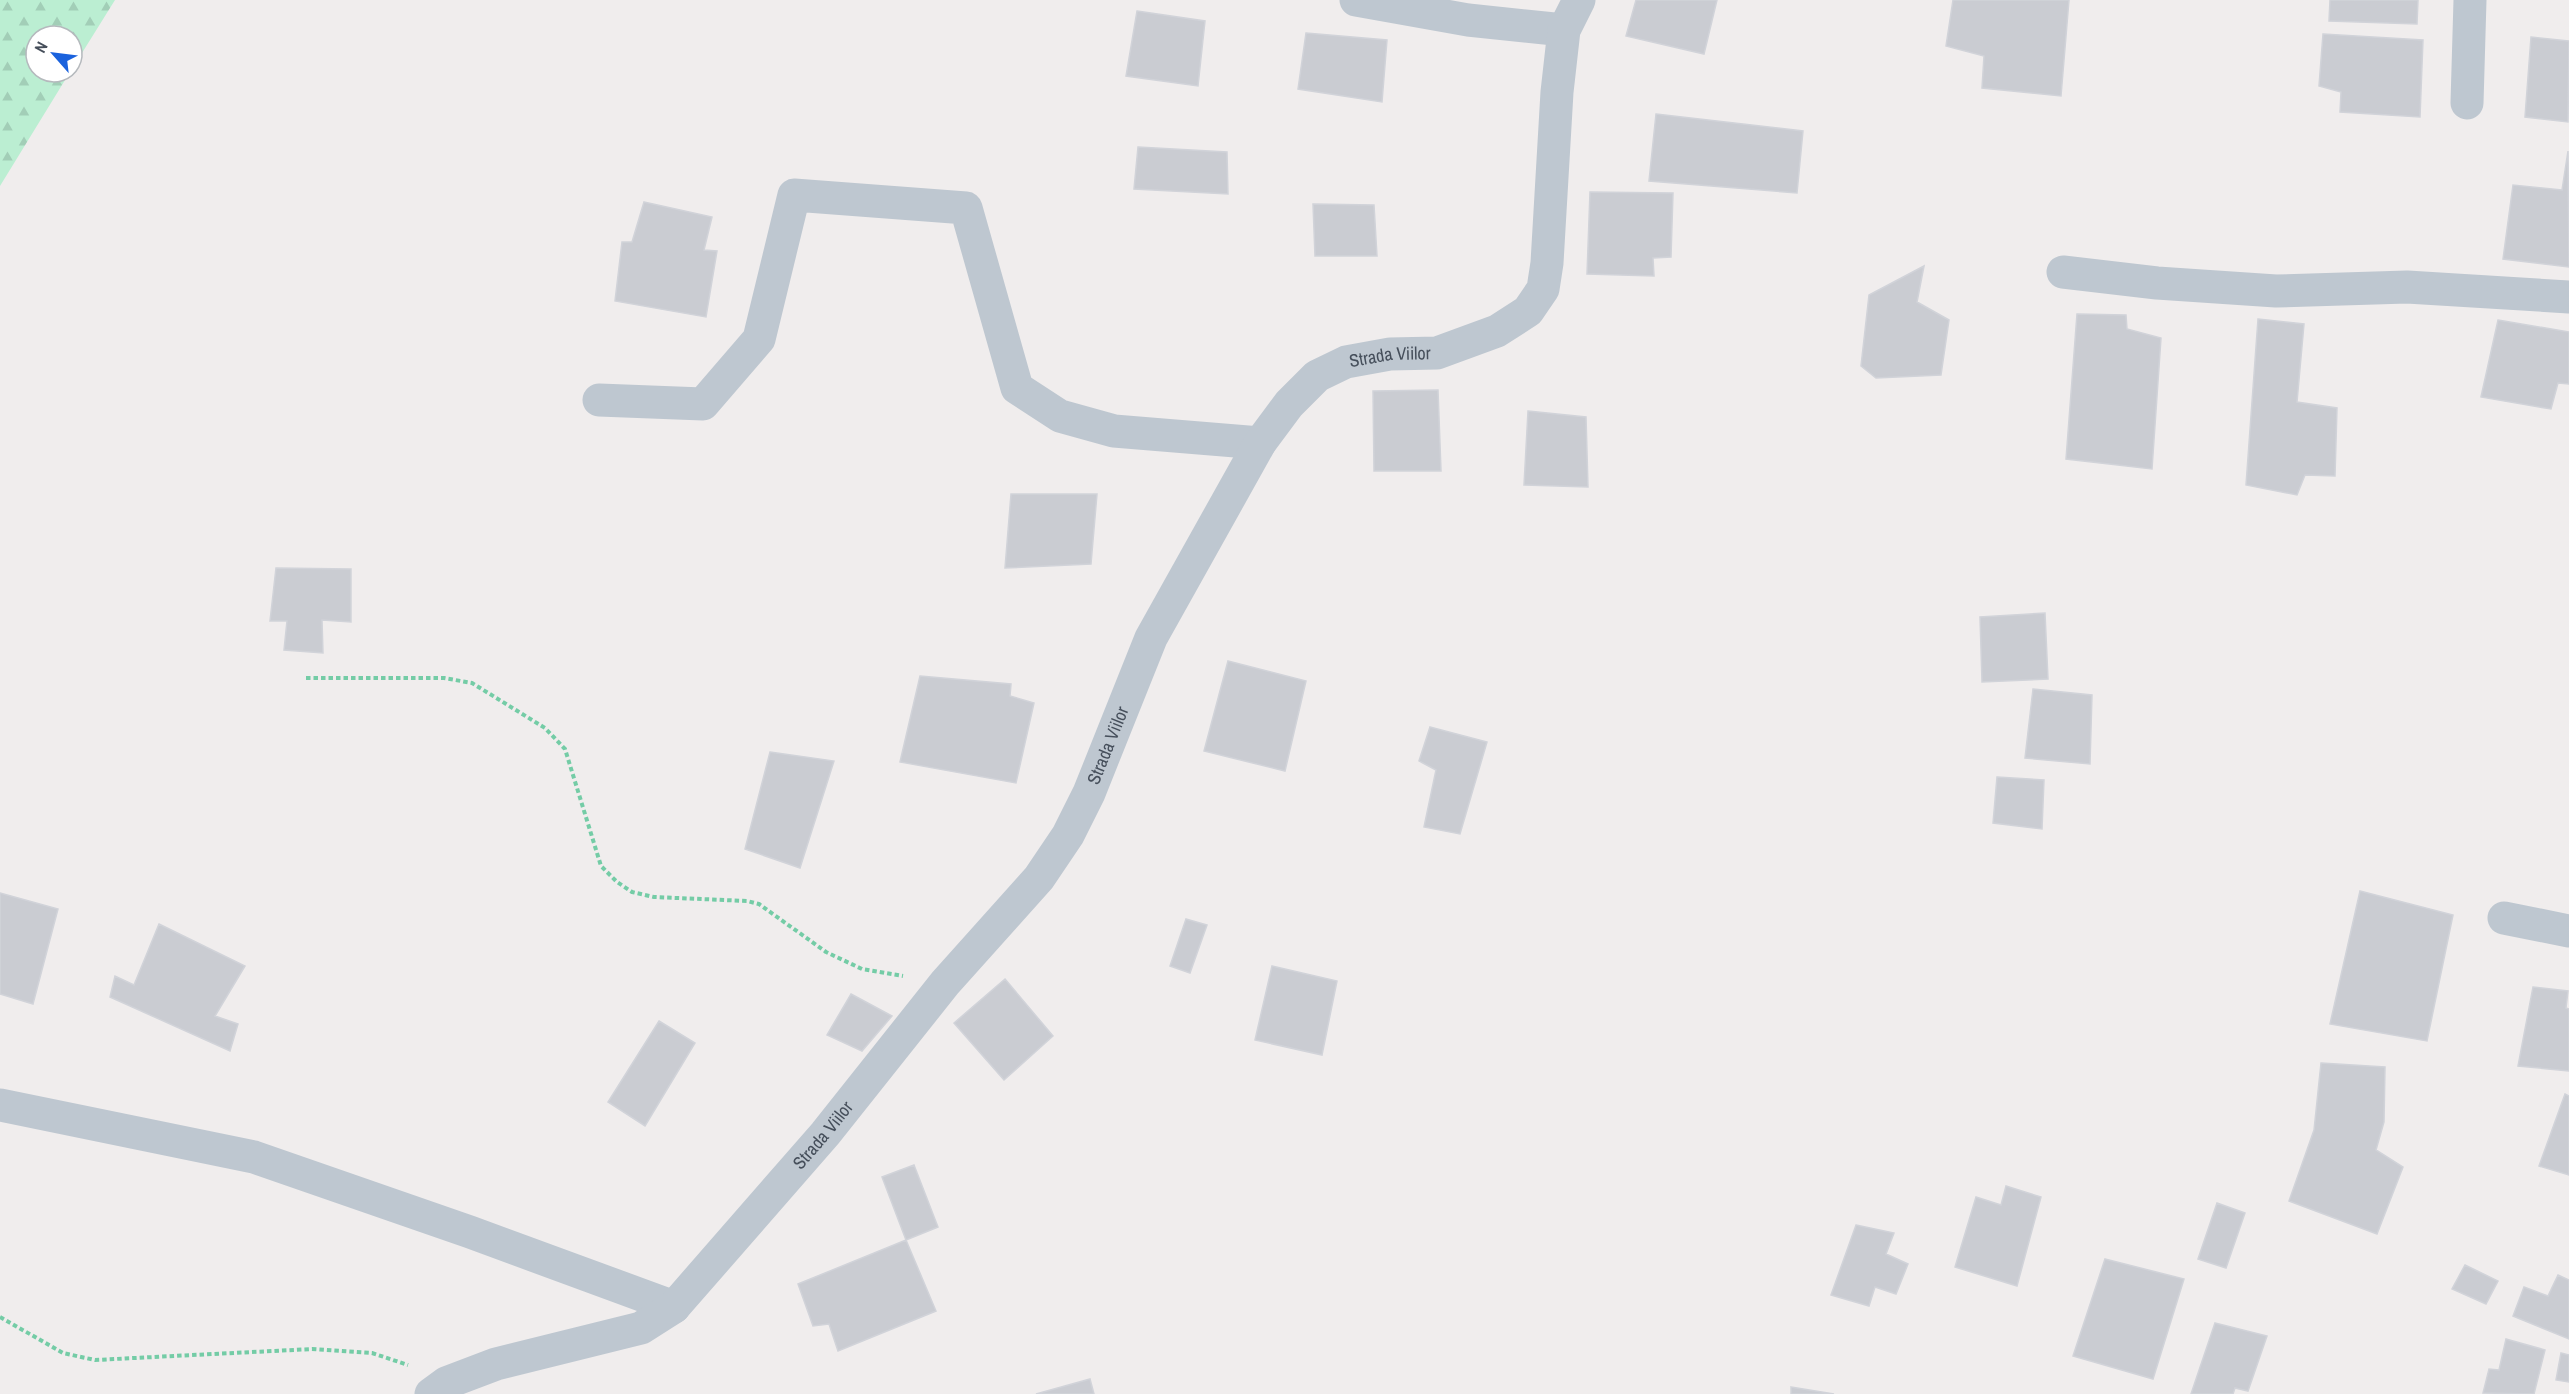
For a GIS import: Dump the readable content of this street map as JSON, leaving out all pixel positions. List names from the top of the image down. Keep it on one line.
{"streets":{"street":["Strada Viilor"]},"north":"top left"}
